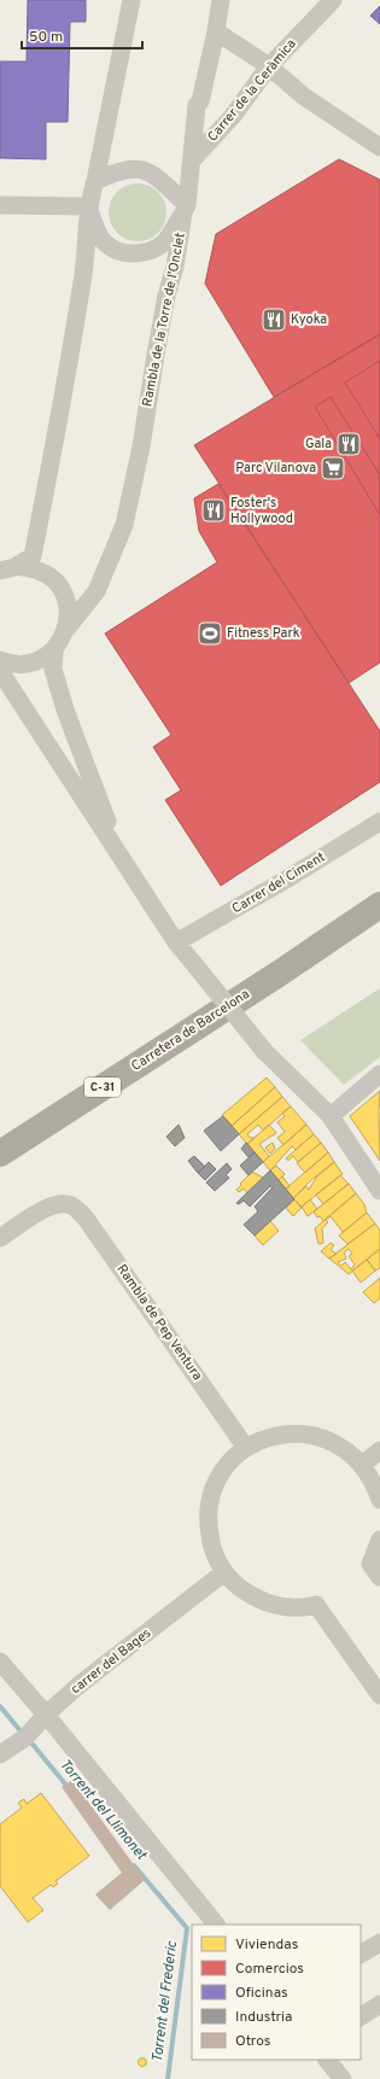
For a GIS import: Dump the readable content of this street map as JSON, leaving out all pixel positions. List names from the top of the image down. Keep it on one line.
{"streets":{"highway":["Carretera de Barcelona","C-31"],"street":["Carrer de la Ceràmica","Rambla de la Torre de l'Onclet","Carrer del Ciment","Rambla de Pep Ventura","carrer del Bages"]},"crossings":[["Carrer de la Ceràmica","Rambla de la Torre de l'Onclet"]],"water":["Torrent del Llimonet","Torrent del Frederic"],"places":{"restaurant":["Kyoka","Gala","Foster's Hollywood"],"supermarket":["Parc Vilanova"],"sports":["Fitness Park"]},"legend":["Viviendas","Comercios","Oficinas","Industria","Otros"],"scale_bar":"50 m"}
